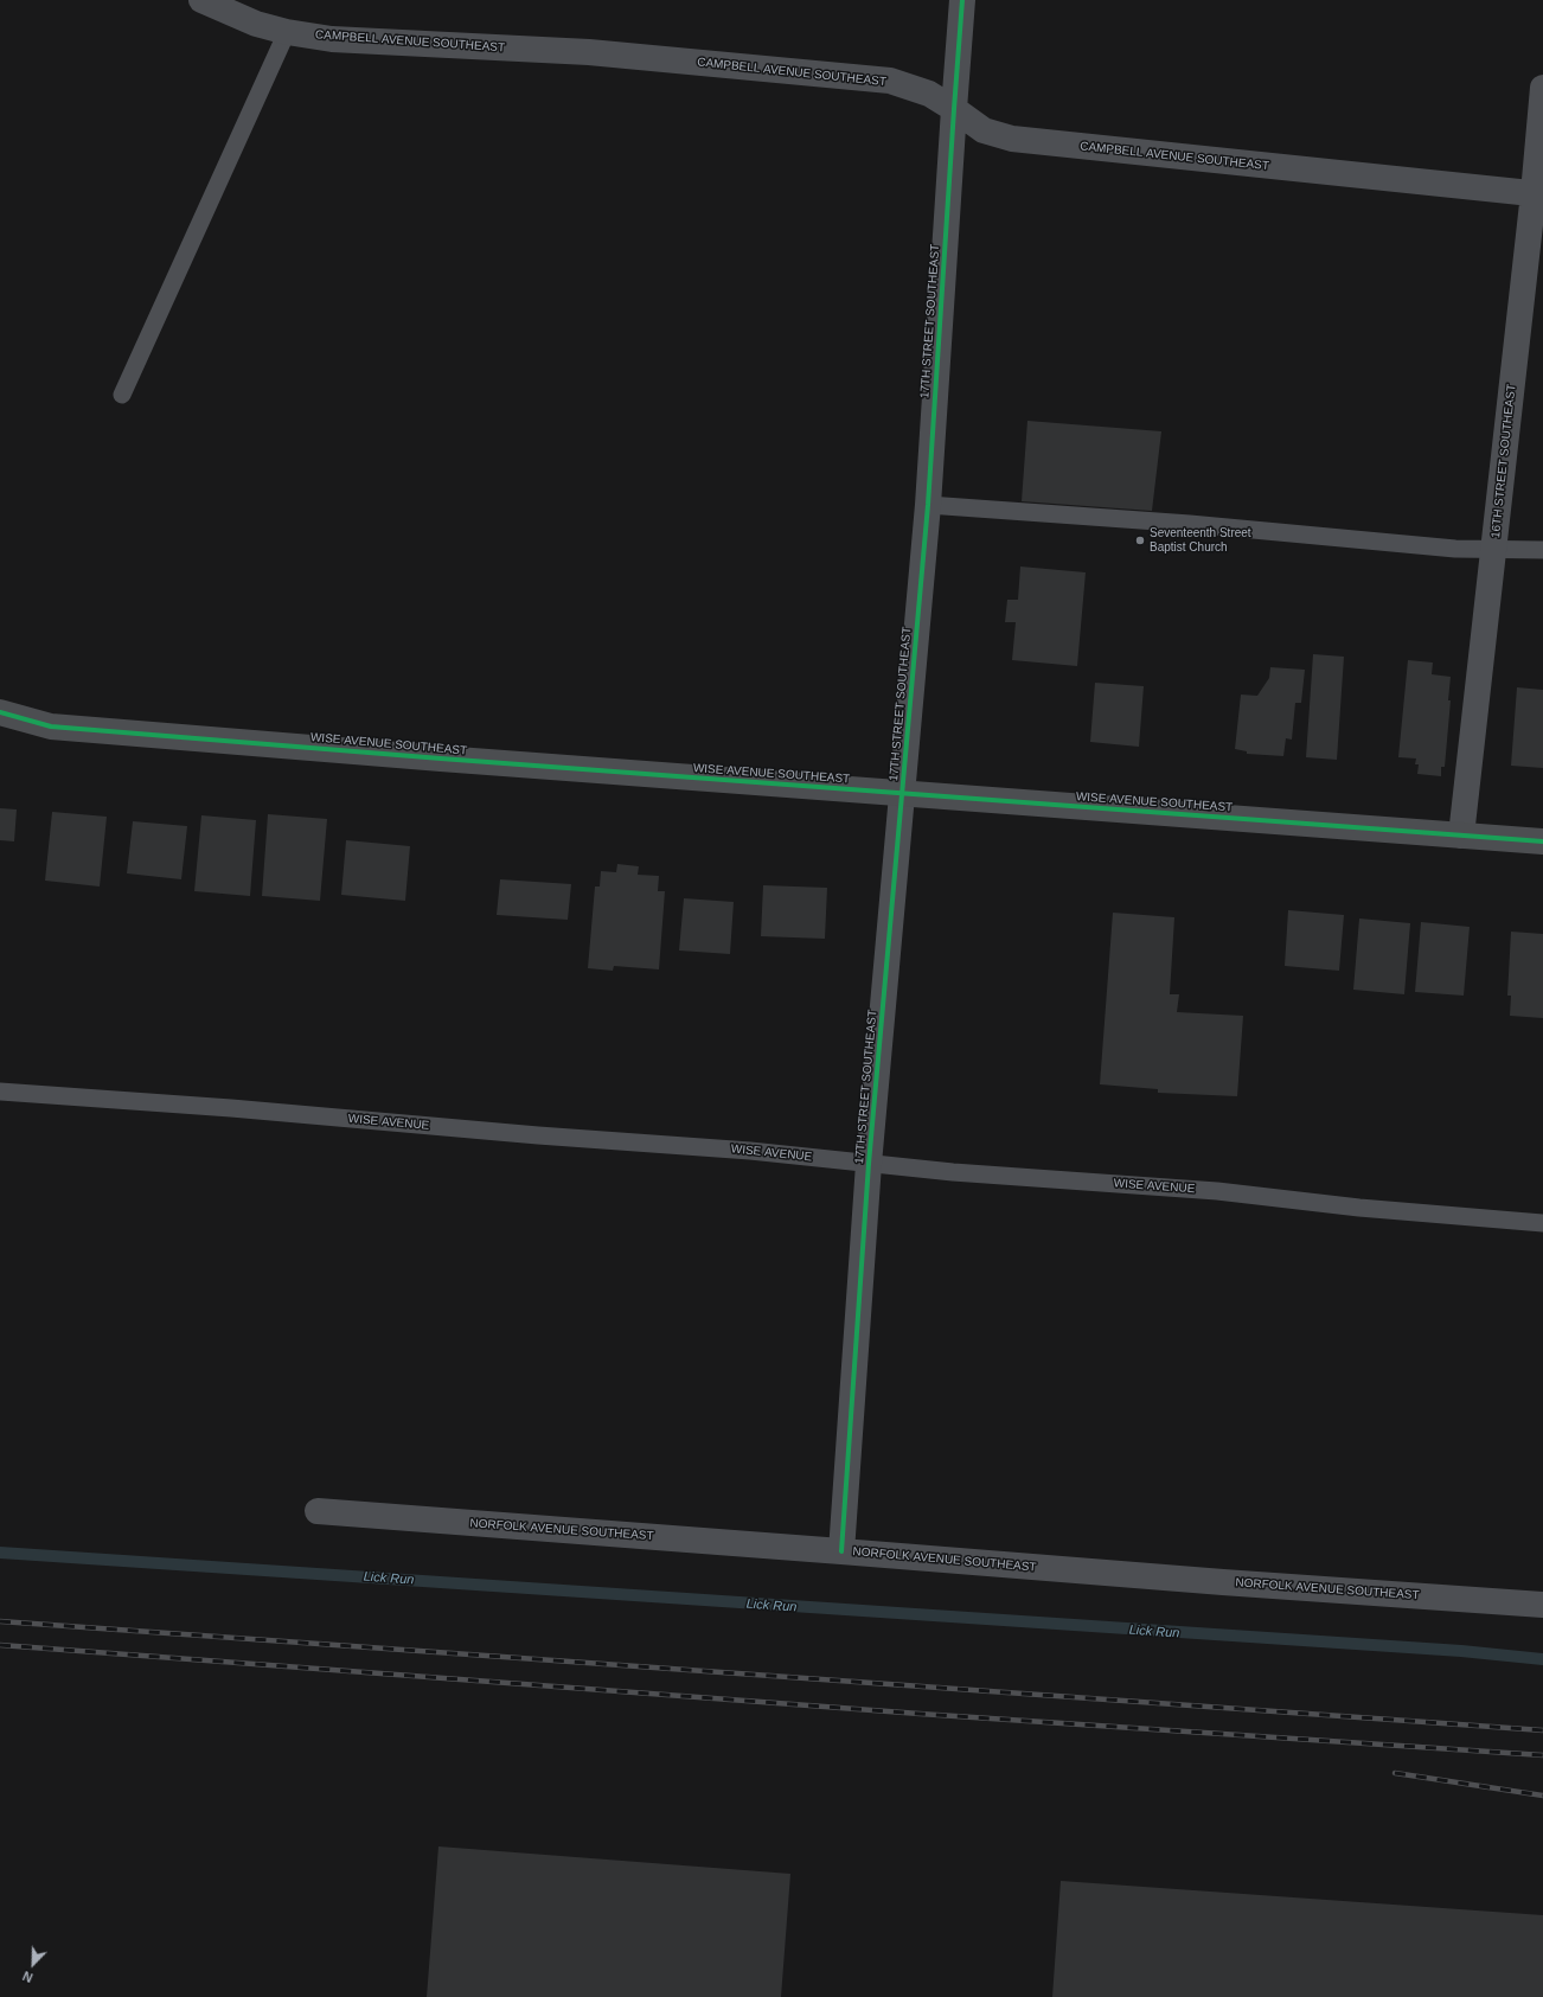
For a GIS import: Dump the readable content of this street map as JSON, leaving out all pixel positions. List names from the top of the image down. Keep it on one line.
{"streets":{"street":["CAMPBELL AVENUE SOUTHEAST","17TH STREET SOUTHEAST","16TH STREET SOUTHEAST","WISE AVENUE SOUTHEAST","NORFOLK AVENUE SOUTHEAST"],"lane":["WISE AVENUE"]},"crossings":[["CAMPBELL AVENUE SOUTHEAST","17TH STREET SOUTHEAST"],["CAMPBELL AVENUE SOUTHEAST","16TH STREET SOUTHEAST"],["17TH STREET SOUTHEAST","WISE AVENUE SOUTHEAST"],["17TH STREET SOUTHEAST","WISE AVENUE"],["17TH STREET SOUTHEAST","NORFOLK AVENUE SOUTHEAST"],["16TH STREET SOUTHEAST","WISE AVENUE SOUTHEAST"]],"water":["Lick Run"],"places":["Seventeenth Street Baptist Church"],"north":"bottom left"}
